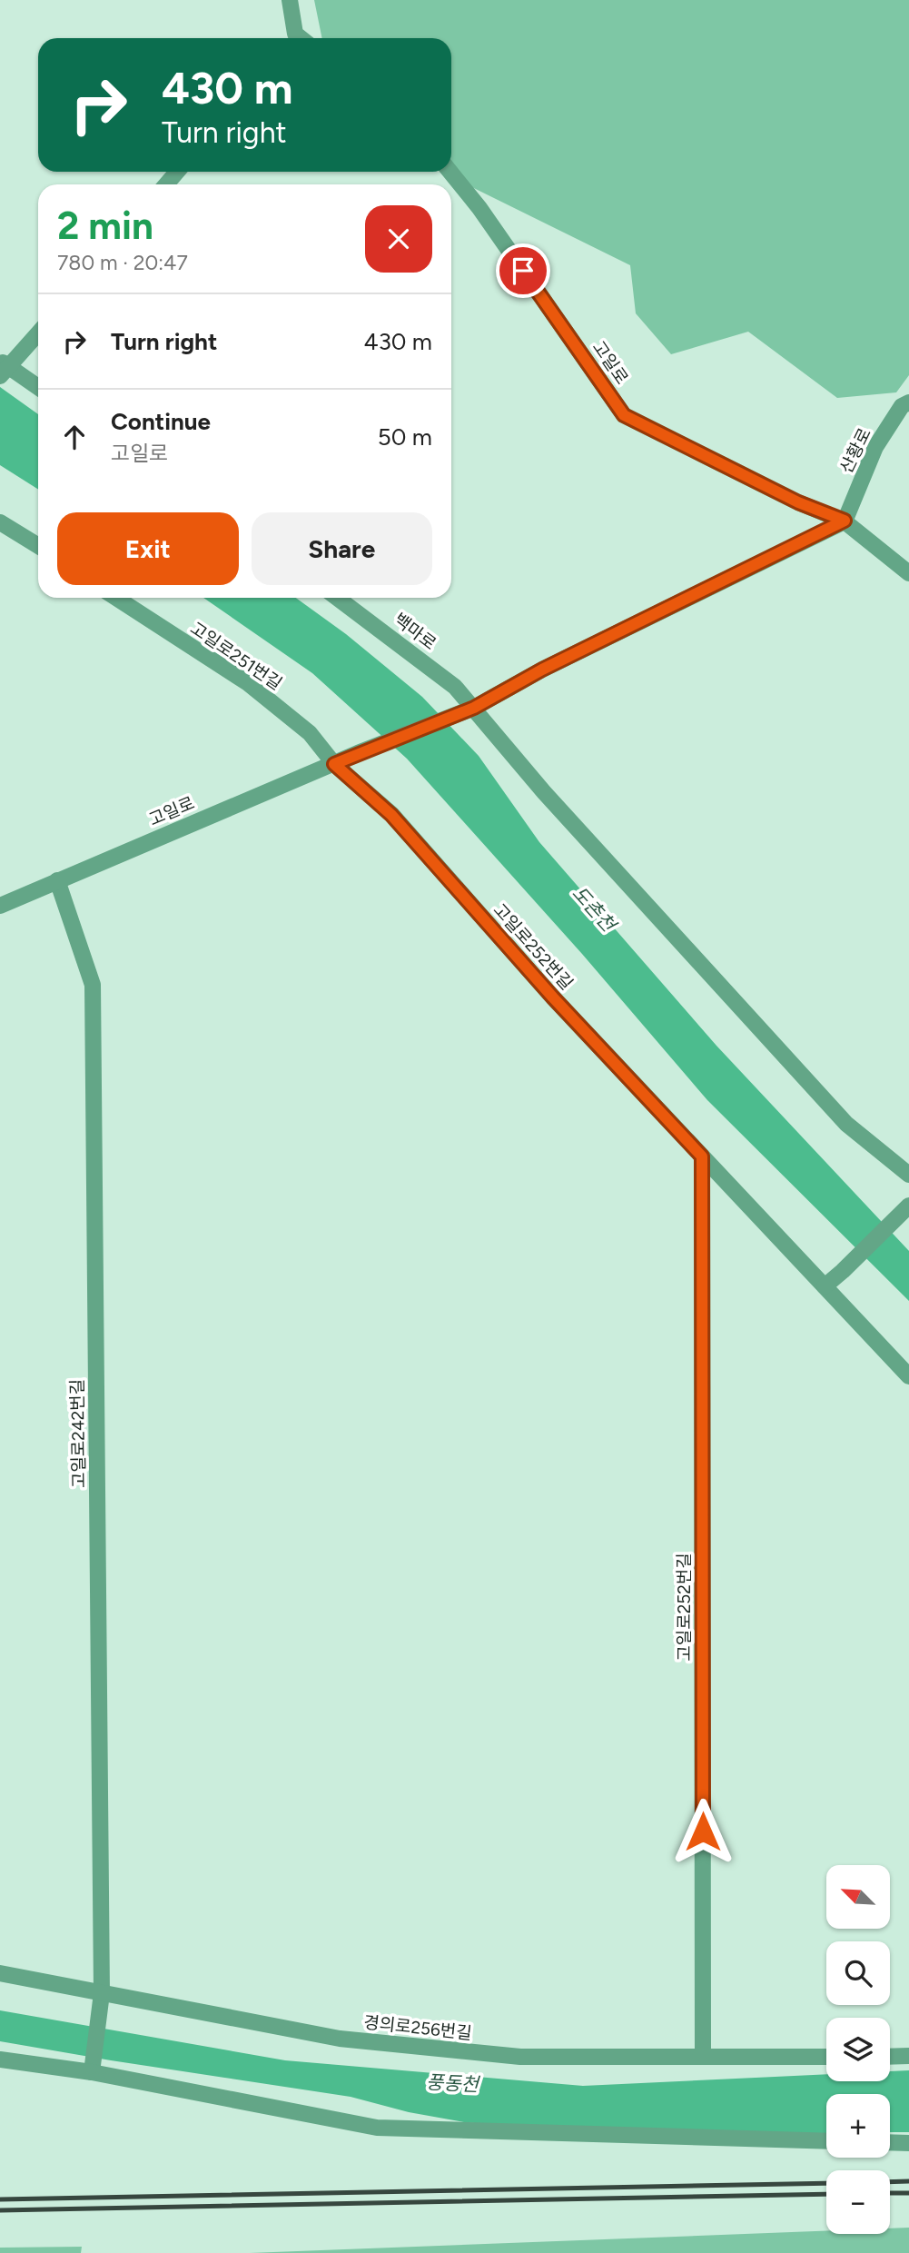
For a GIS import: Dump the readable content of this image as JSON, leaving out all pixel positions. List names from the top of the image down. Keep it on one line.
{"streets":{"street":["고일로","산황로","백마로","고일로251번길","고일로252번길","고일로242번길","경의로256번길"]},"crossings":[["고일로","산황로"],["고일로","백마로"],["고일로","고일로251번길"],["고일로","고일로252번길"],["고일로","고일로242번길"],["고일로251번길","고일로252번길"],["고일로252번길","경의로256번길"],["고일로242번길","경의로256번길"]],"water":["도촌천","풍동천"],"north":"top left","page":{"turn":["430 m","Turn right"],"heading":["2 min","780 m · 20:47"],"list":[{"name":"Turn right","value":"430 m"},{"name":"Continue","note":"고일로","value":"50 m"}],"buttons":["Exit","Share"],"map_buttons":["+","−"]}}
